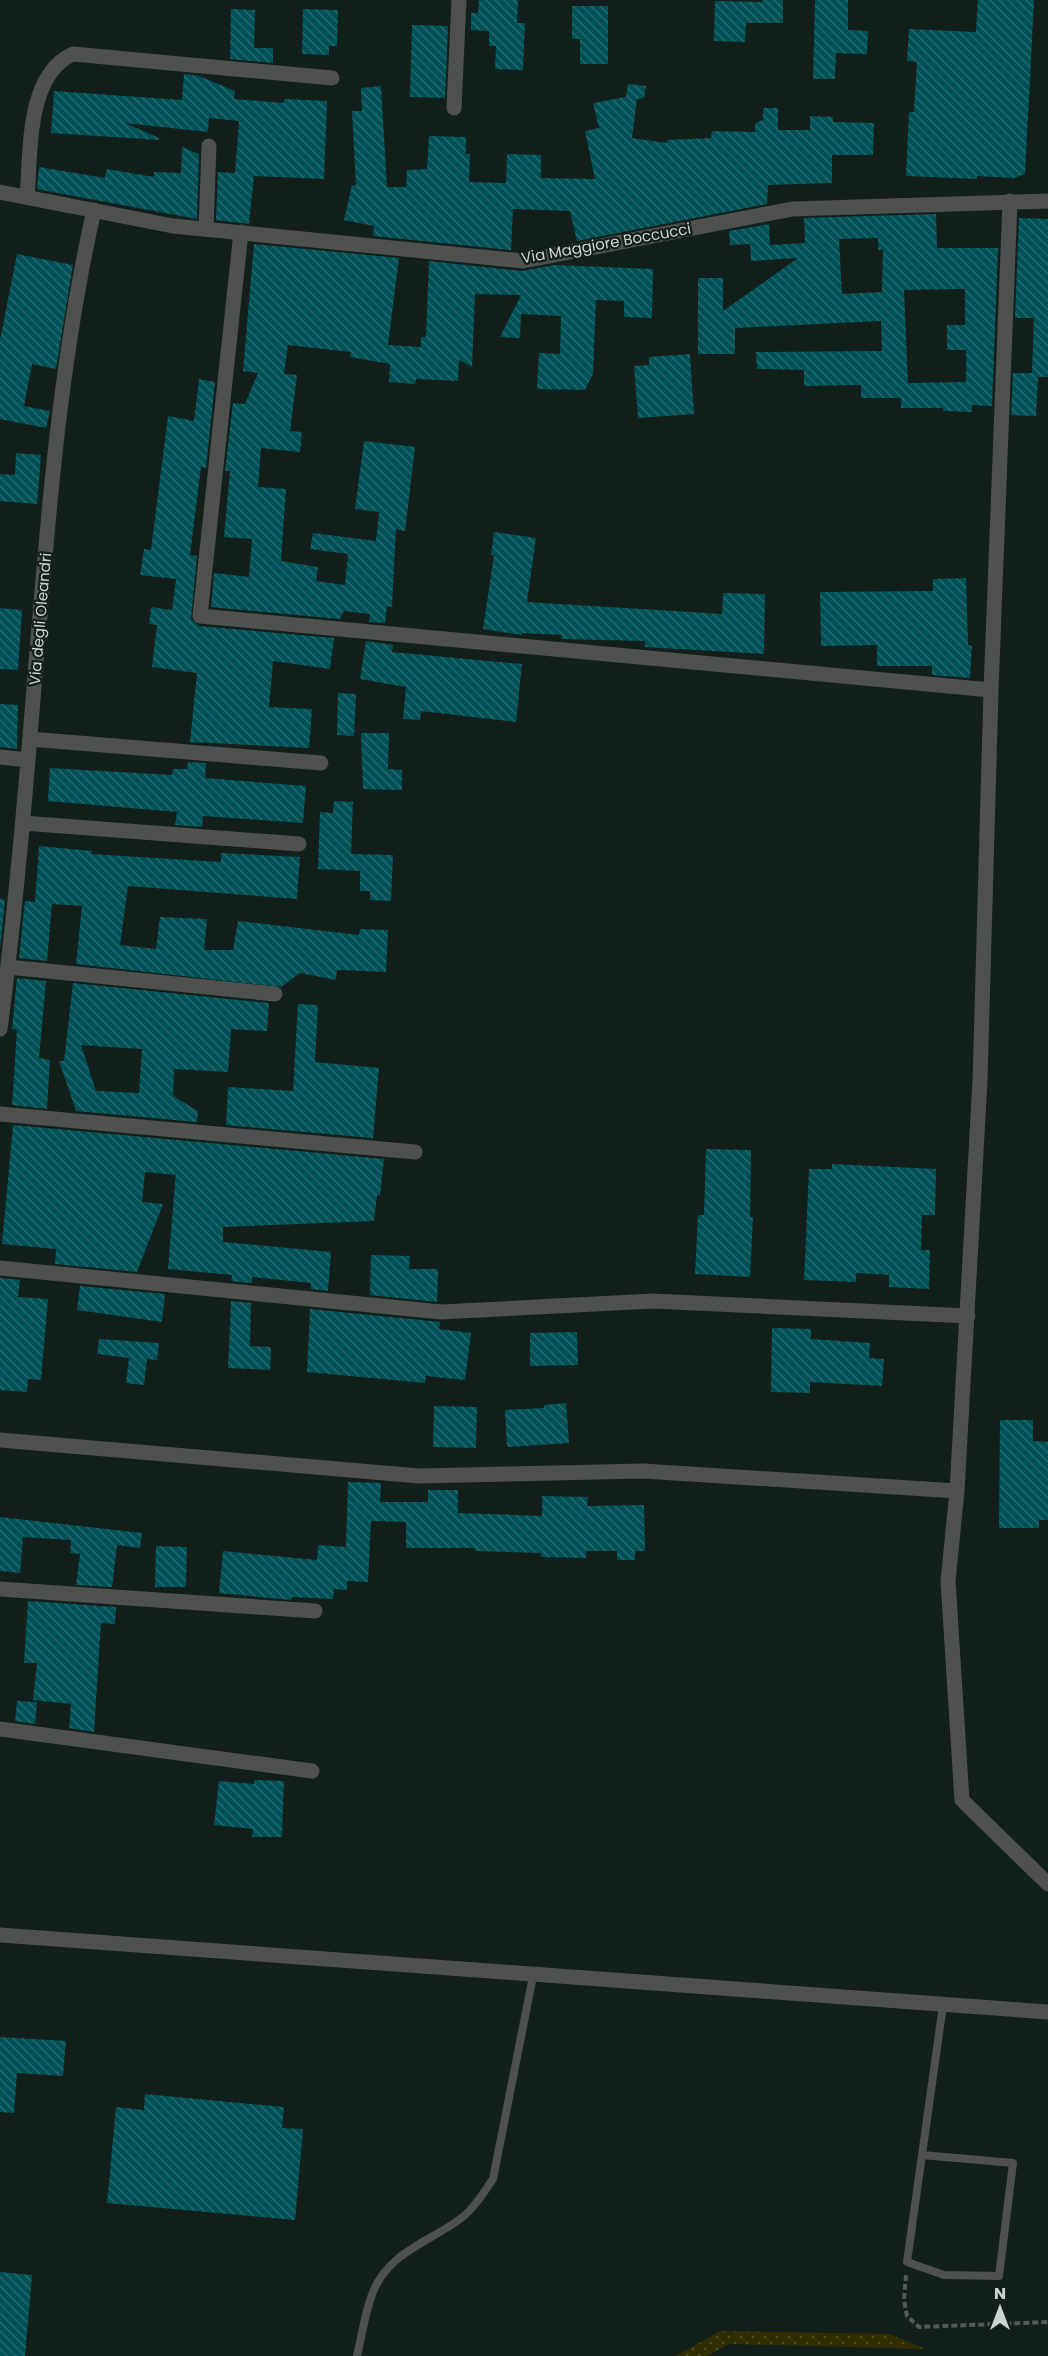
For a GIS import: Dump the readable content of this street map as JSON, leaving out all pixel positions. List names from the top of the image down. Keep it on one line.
{"streets":{"street":["Via Maggiore Boccucci","Via degli Oleandri"]},"crossings":[["Via Maggiore Boccucci","Via degli Oleandri"]],"north":"top"}
